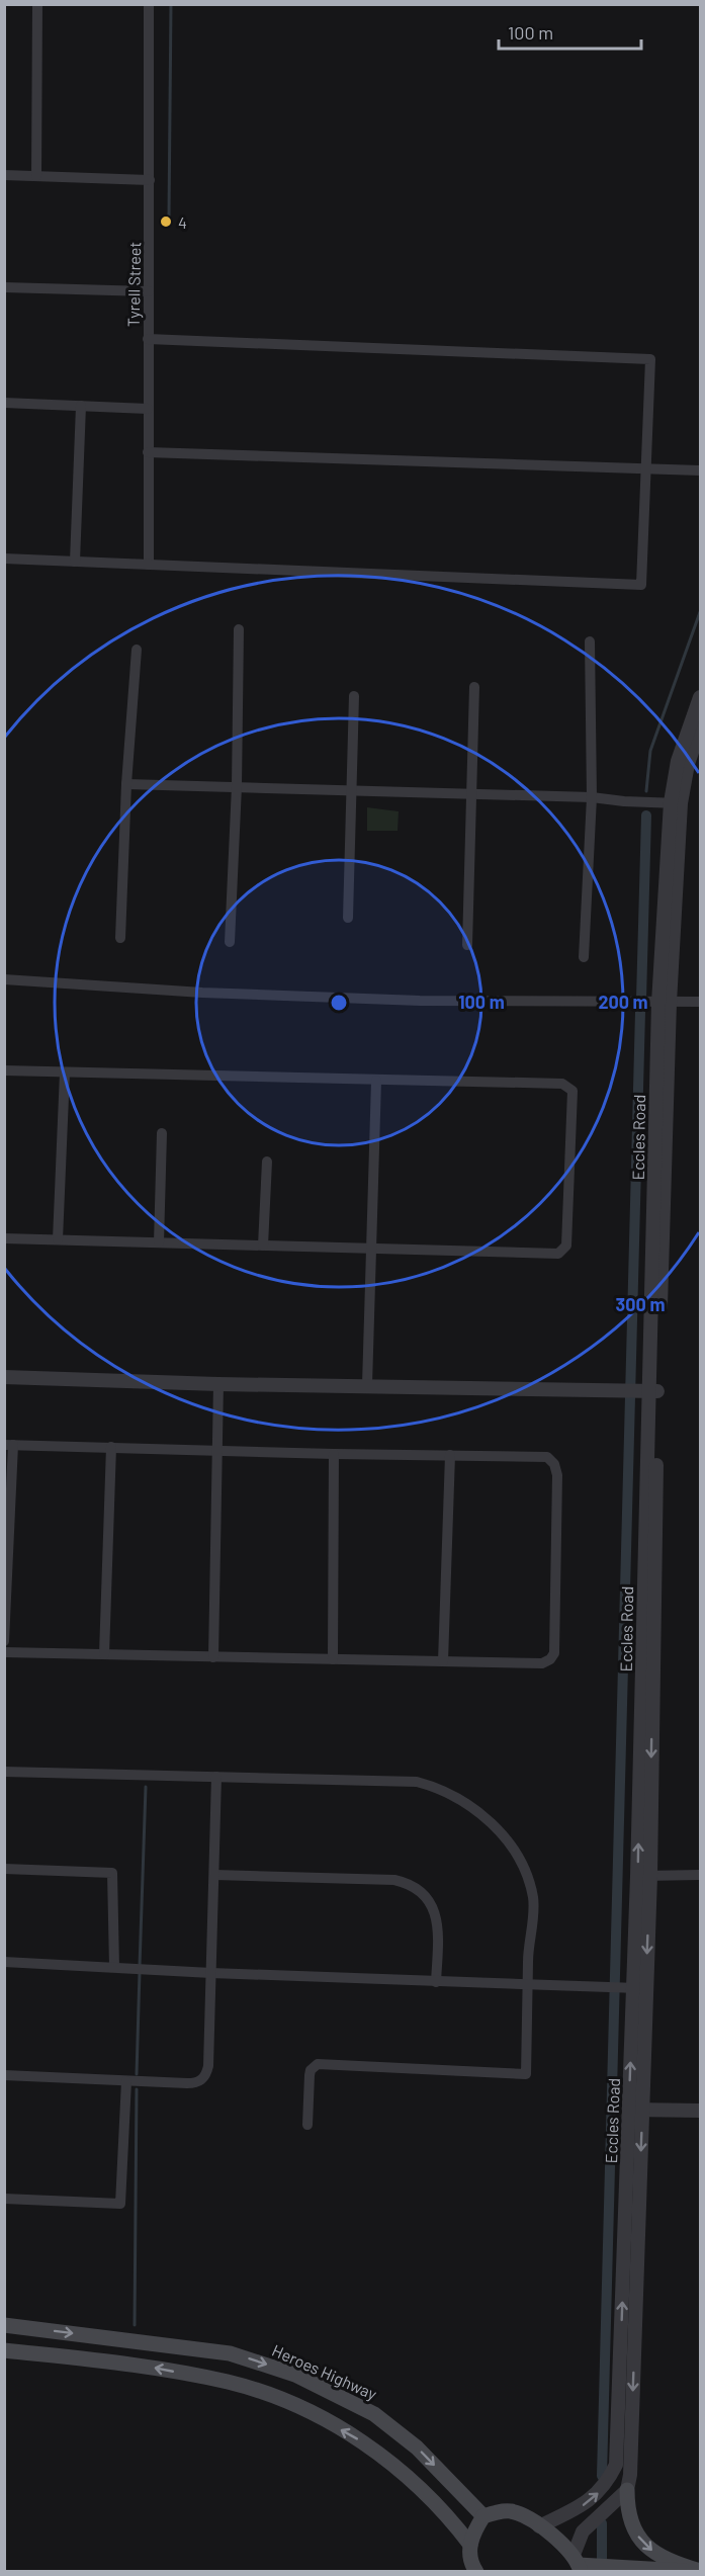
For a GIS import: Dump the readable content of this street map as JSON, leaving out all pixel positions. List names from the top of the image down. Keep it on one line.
{"streets":{"main road":["Heroes Highway"],"street":["Tyrell Street","Eccles Road"]},"places":["4"],"scale_bar":"100 m","rings":["100 m","200 m","300 m"]}
